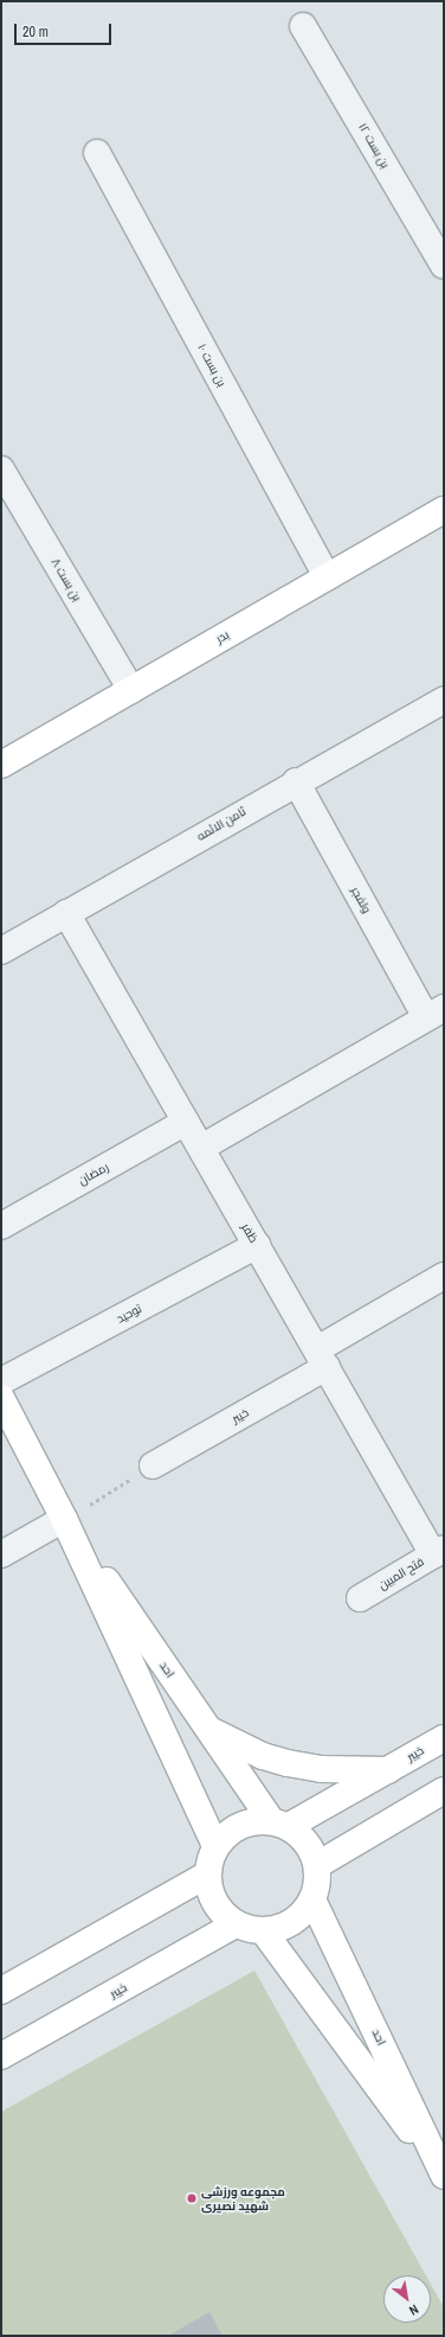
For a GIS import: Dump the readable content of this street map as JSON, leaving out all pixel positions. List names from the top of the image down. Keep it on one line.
{"streets":{"street":["بن بست ۱۲","بن بست ۱۰","بن بست ۸","بدر","ثامن الائمه","ولفجر","رمضان","ظفر","توحید","خیبر","فتح المبین","احد"]},"crossings":[["بن بست ۱۰","بدر"],["بن بست ۸","بدر"],["ثامن الائمه","ولفجر"],["ثامن الائمه","ظفر"],["رمضان","ظفر"],["ظفر","توحید"],["ظفر","خیبر"],["ظفر","فتح المبین"],["خیبر","احد"]],"places":["مجموعه ورزشی شهید نصیری"],"scale_bar":"20 m","north":"bottom right"}
